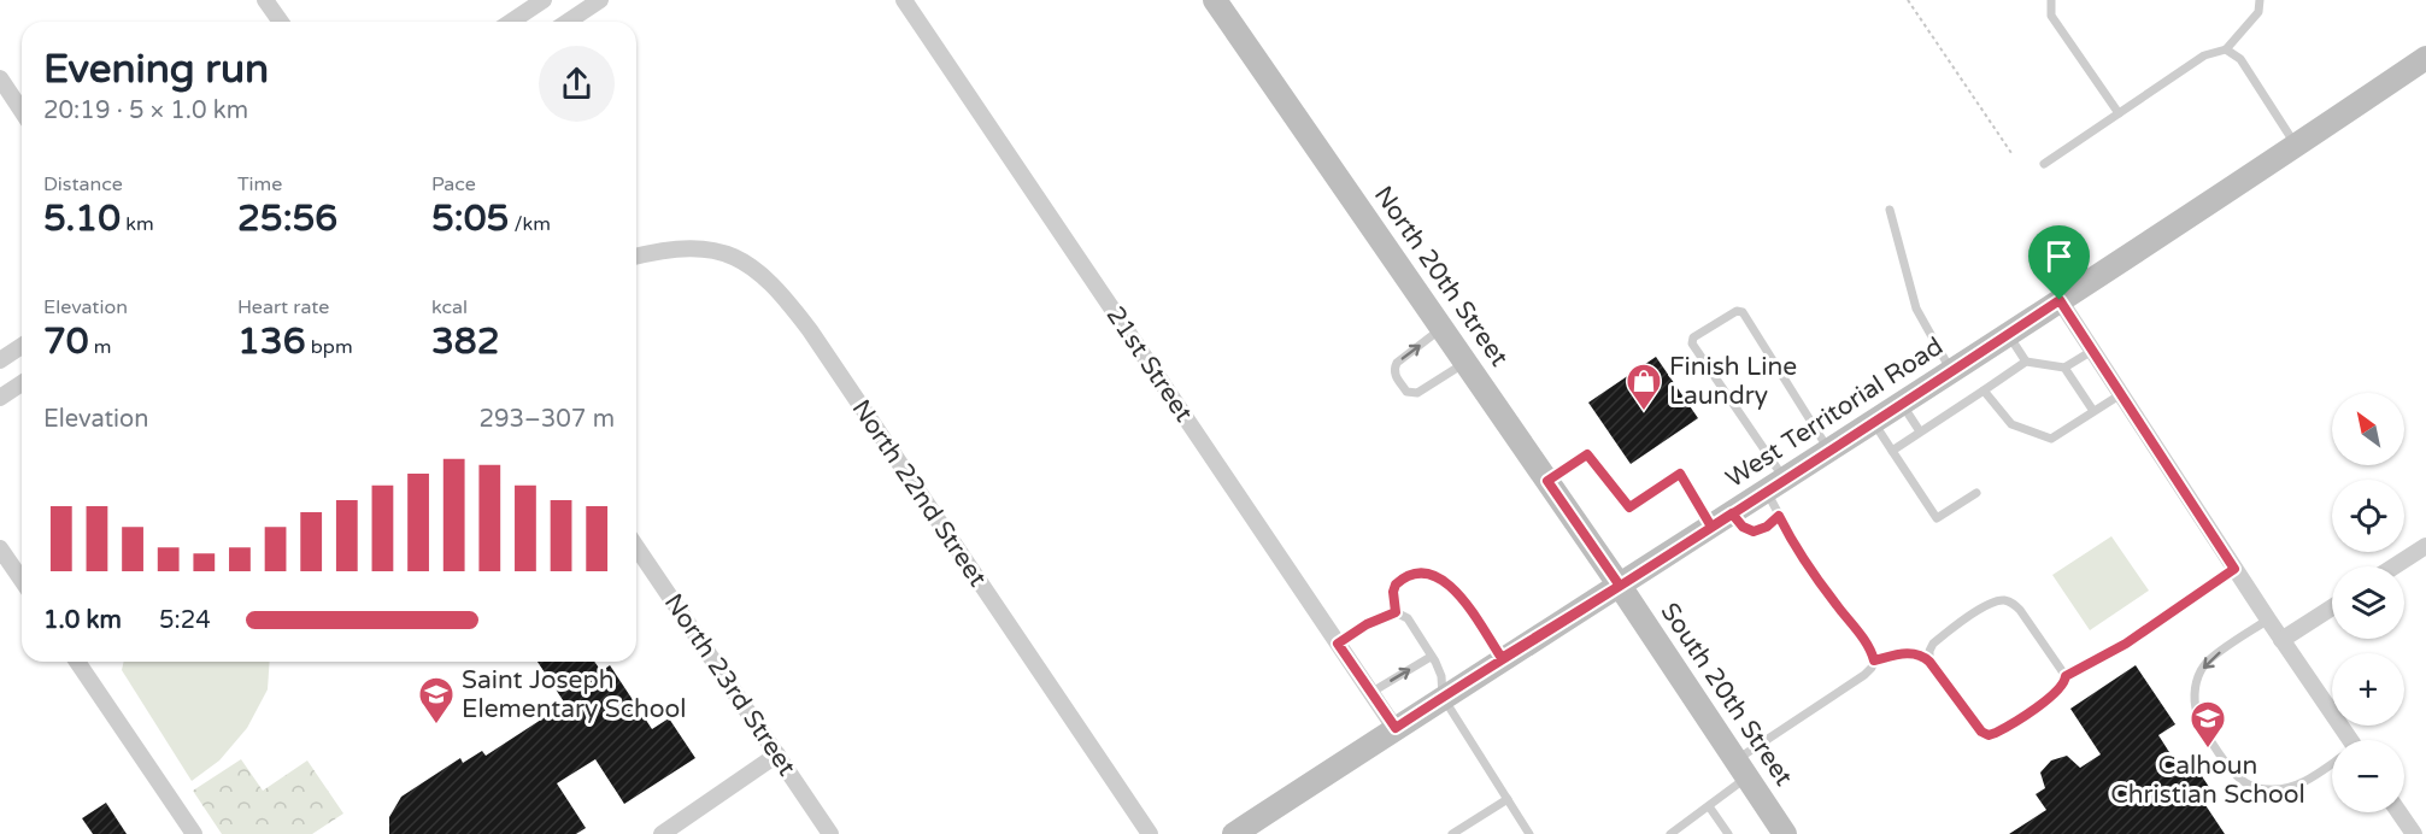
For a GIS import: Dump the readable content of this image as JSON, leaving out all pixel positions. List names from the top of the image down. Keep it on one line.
{"streets":{"street":["North 20th Street","21st Street","West Territorial Road","North 22nd Street","North 23rd Street","South 20th Street"]},"crossings":[["North 20th Street","West Territorial Road"],["North 20th Street","South 20th Street"],["21st Street","West Territorial Road"],["West Territorial Road","South 20th Street"]],"places":{"shop":["Finish Line Laundry"],"school or university":["Saint Joseph Elementary School","Calhoun Christian School"]},"north":"top left","page":{"heading":["Evening run","20:19 · 5 × 1.0 km"],"stats":[["Distance","5.10 km"],["Time","25:56"],["Pace","5:05 /km"],["Elevation","70 m"],["Heart rate","136 bpm"],["kcal","382"]],"chart":["Elevation","293–307 m"],"map_buttons":["+","−"],"list":[{"name":"1.0 km","note":"5:24"}]}}
